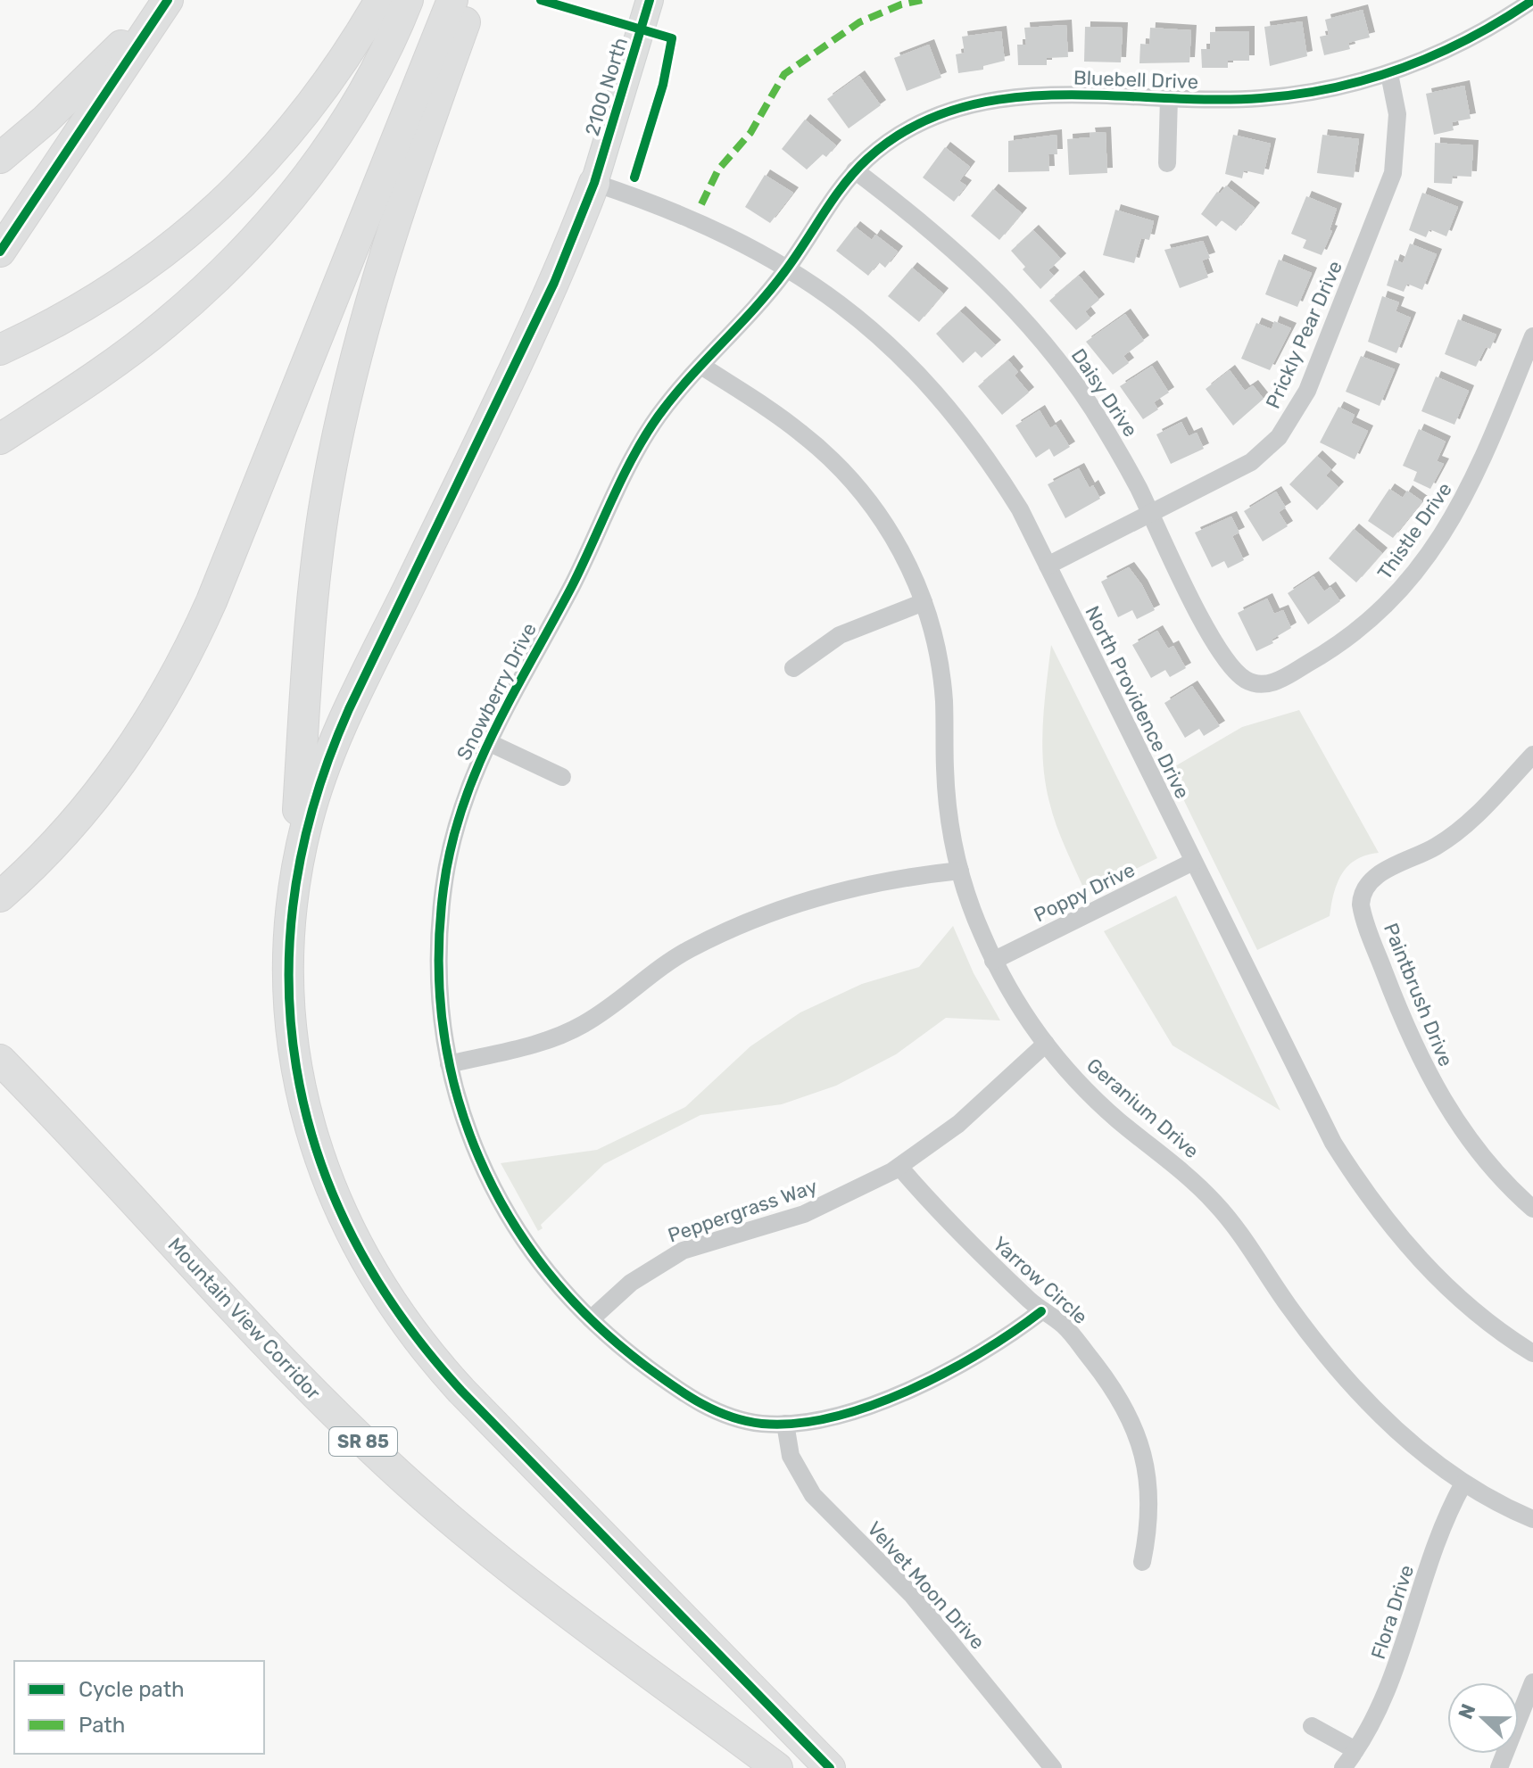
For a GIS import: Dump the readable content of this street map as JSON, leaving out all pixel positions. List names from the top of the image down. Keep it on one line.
{"streets":{"highway":["Mountain View Corridor","SR 85"],"main road":["2100 North"],"street":["Bluebell Drive","Prickly Pear Drive","Daisy Drive","Thistle Drive","Snowberry Drive","North Providence Drive","Poppy Drive","Paintbrush Drive","Geranium Drive","Peppergrass Way","Yarrow Circle","Velvet Moon Drive","Flora Drive"]},"crossings":[["Bluebell Drive","Prickly Pear Drive"],["Bluebell Drive","Daisy Drive"],["Bluebell Drive","Snowberry Drive"],["Bluebell Drive","North Providence Drive"],["2100 North","North Providence Drive"],["Prickly Pear Drive","Daisy Drive"],["Prickly Pear Drive","North Providence Drive"],["Daisy Drive","Thistle Drive"],["Snowberry Drive","North Providence Drive"],["Snowberry Drive","Geranium Drive"],["Snowberry Drive","Peppergrass Way"],["Snowberry Drive","Yarrow Circle"],["Snowberry Drive","Velvet Moon Drive"],["North Providence Drive","Poppy Drive"],["Poppy Drive","Geranium Drive"],["Geranium Drive","Peppergrass Way"],["Geranium Drive","Flora Drive"],["Peppergrass Way","Yarrow Circle"]],"legend":["Cycle path","Path"],"north":"left"}
